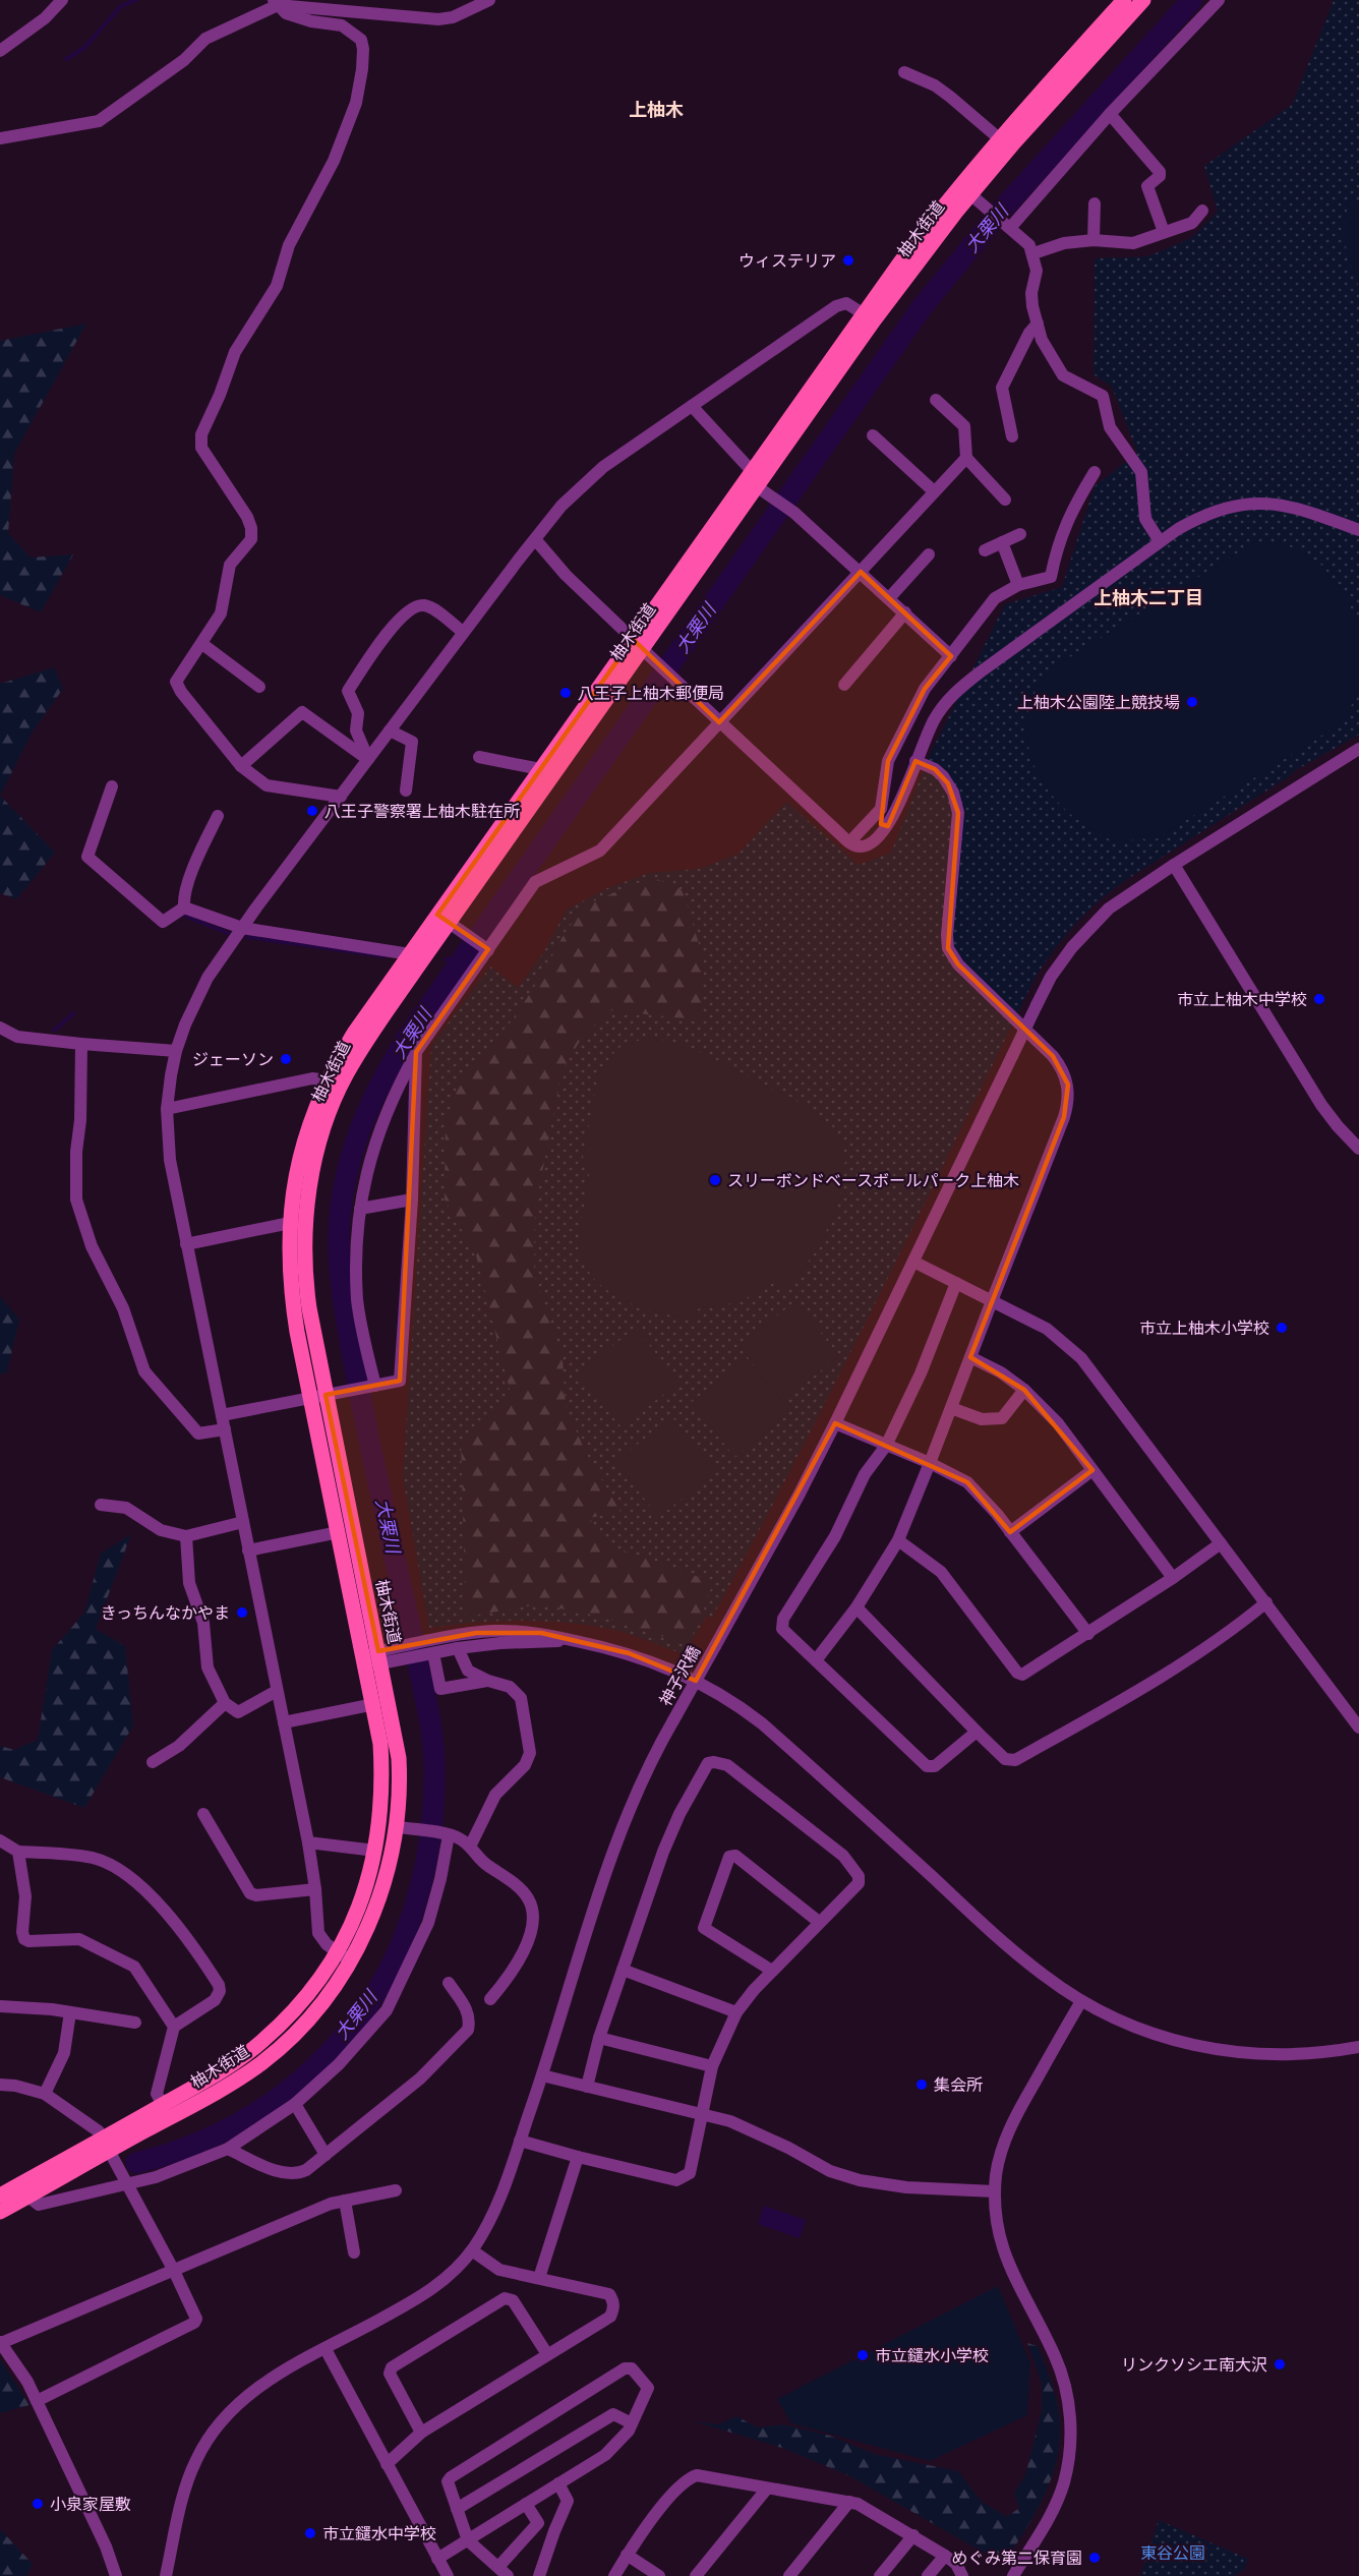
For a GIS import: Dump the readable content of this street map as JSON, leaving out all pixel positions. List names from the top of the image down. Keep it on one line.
{"streets":{"main road":["柚木街道"],"street":["神子沢橋"]},"districts":["上柚木","上柚木二丁目"],"water":["大栗川"],"parks":["東谷公園"],"places":["ウィステリア","八王子上柚木郵便局","上柚木公園陸上競技場","八王子警察署上柚木駐在所","市立上柚木中学校","ジェーソン","スリーボンドベースボールパーク上柚木","市立上柚木小学校","きっちんなかやま","集会所","市立鑓水小学校","リンクソシエ南大沢","小泉家屋敷","市立鑓水中学校","めぐみ第二保育園"]}
